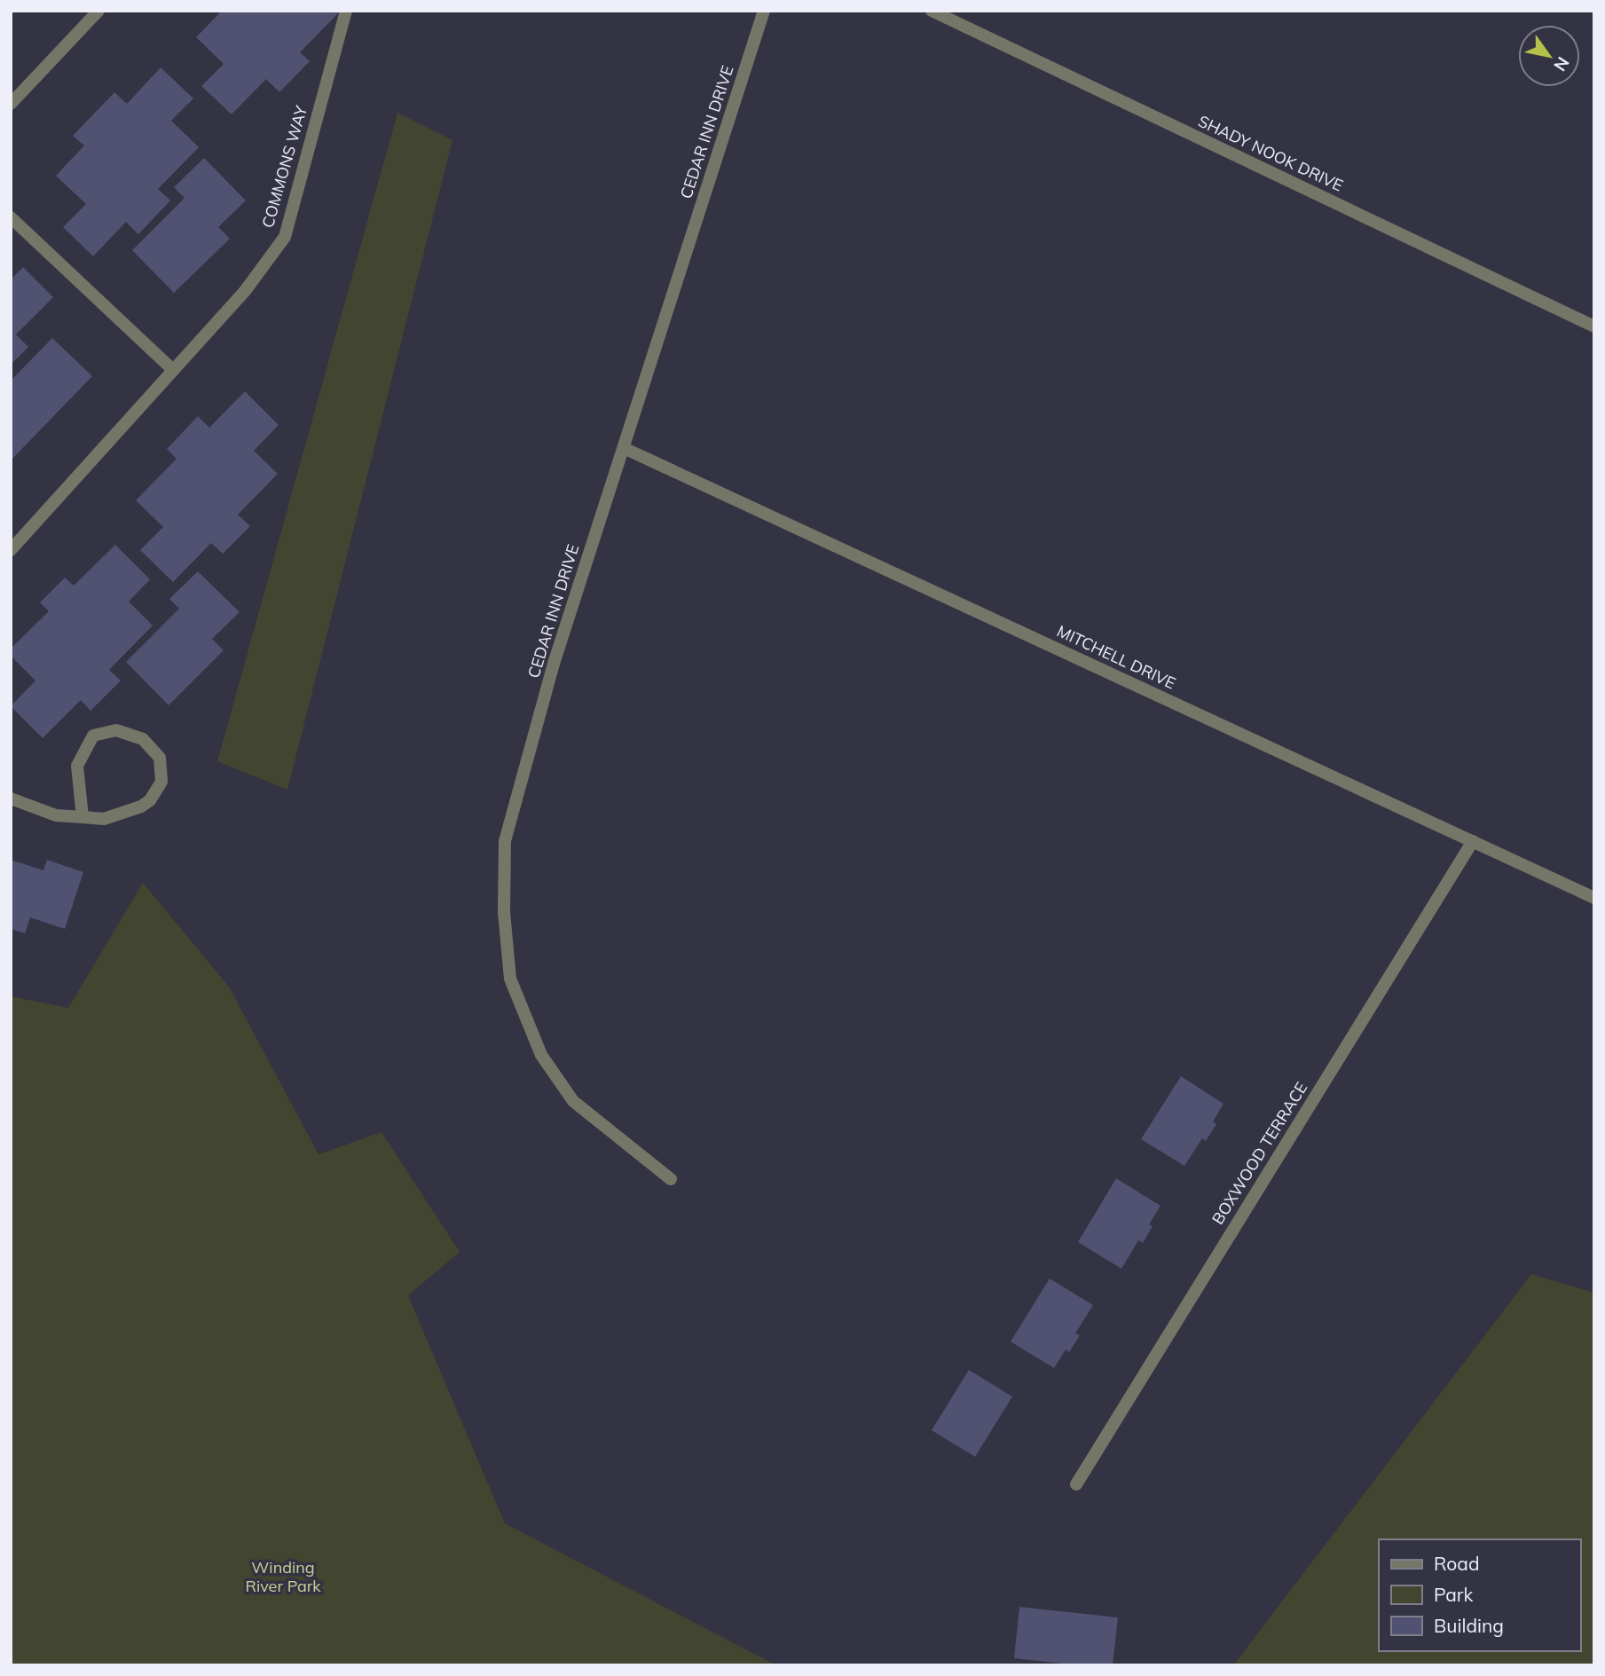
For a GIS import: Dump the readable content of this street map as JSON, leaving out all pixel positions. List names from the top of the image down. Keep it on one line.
{"streets":{"street":["CEDAR INN DRIVE","SHADY NOOK DRIVE","COMMONS WAY","MITCHELL DRIVE","BOXWOOD TERRACE"]},"crossings":[["CEDAR INN DRIVE","MITCHELL DRIVE"],["MITCHELL DRIVE","BOXWOOD TERRACE"]],"parks":["Winding River Park"],"legend":["Road","Park","Building"],"north":"bottom right"}
